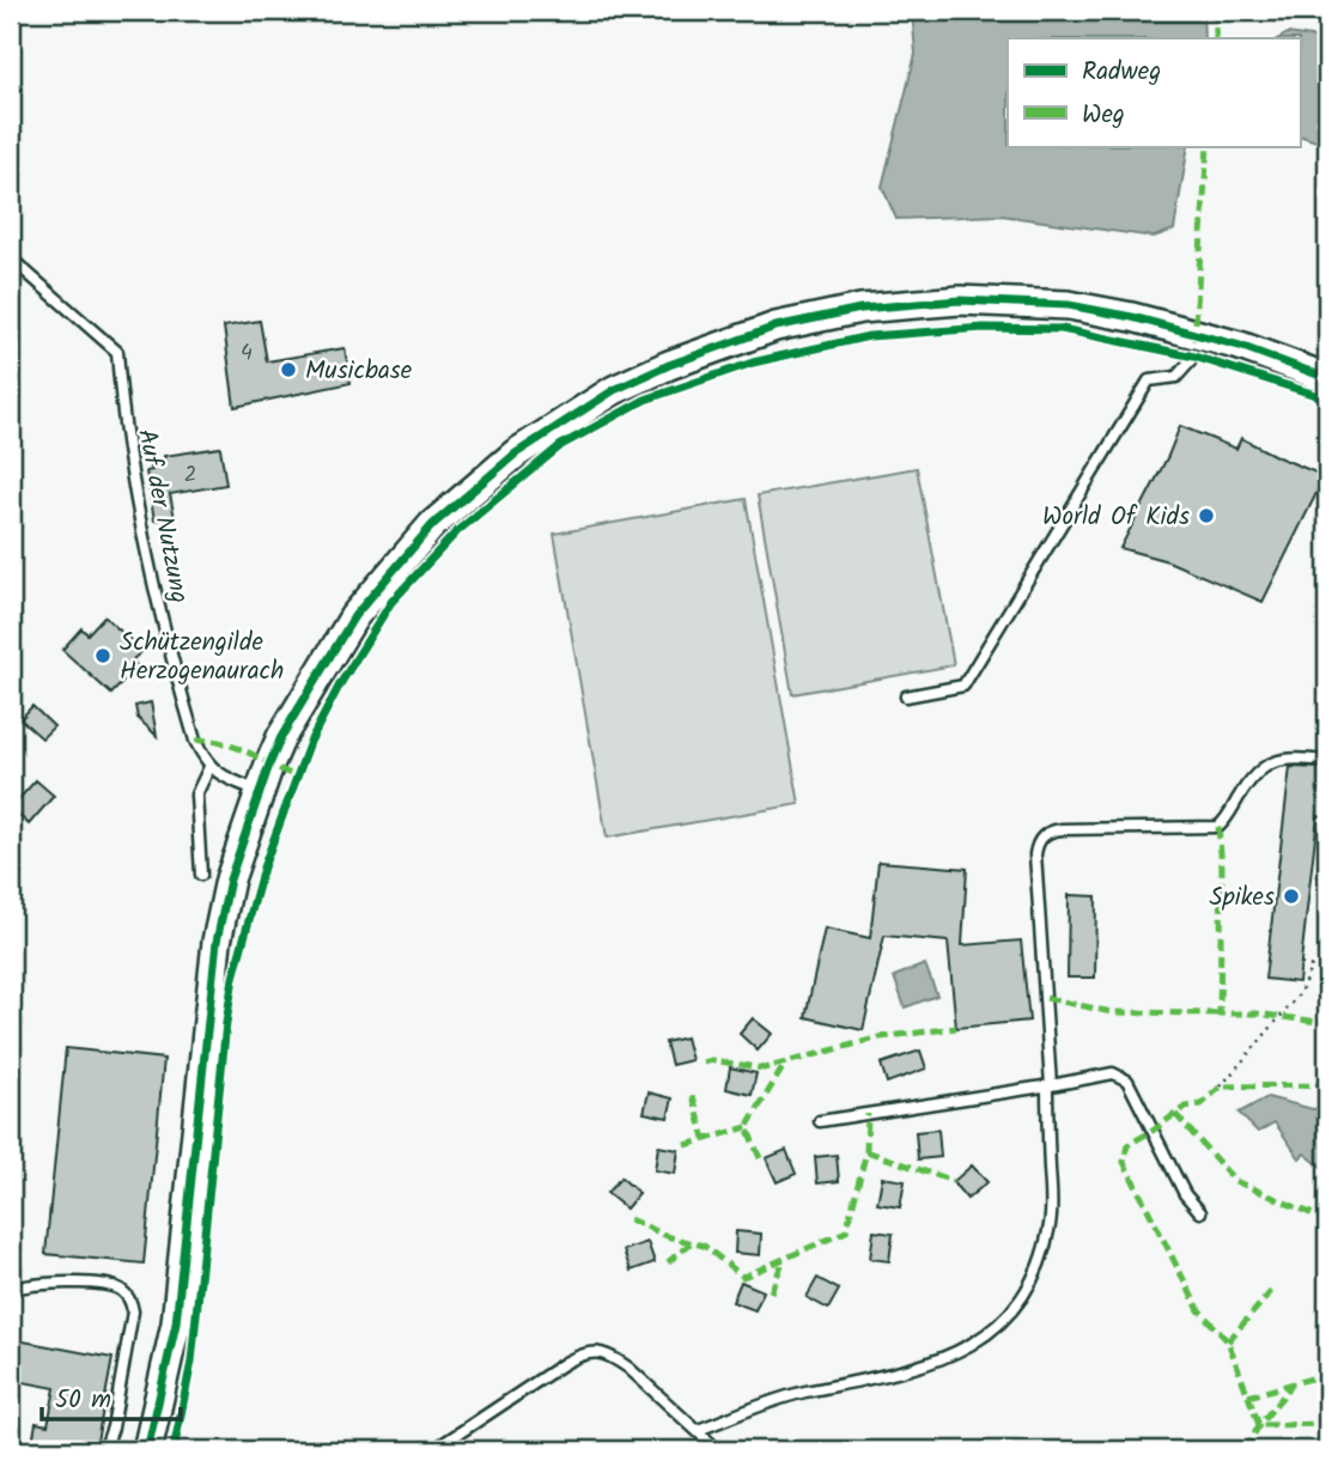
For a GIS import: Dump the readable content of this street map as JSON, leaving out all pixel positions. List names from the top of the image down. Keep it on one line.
{"streets":{"lane":["Auf der Nutzung"]},"places":["Musicbase","World Of Kids","Schützengilde Herzogenaurach","Spikes"],"house_numbers":["4","2"],"legend":["Radweg","Weg"],"scale_bar":"50 m"}
